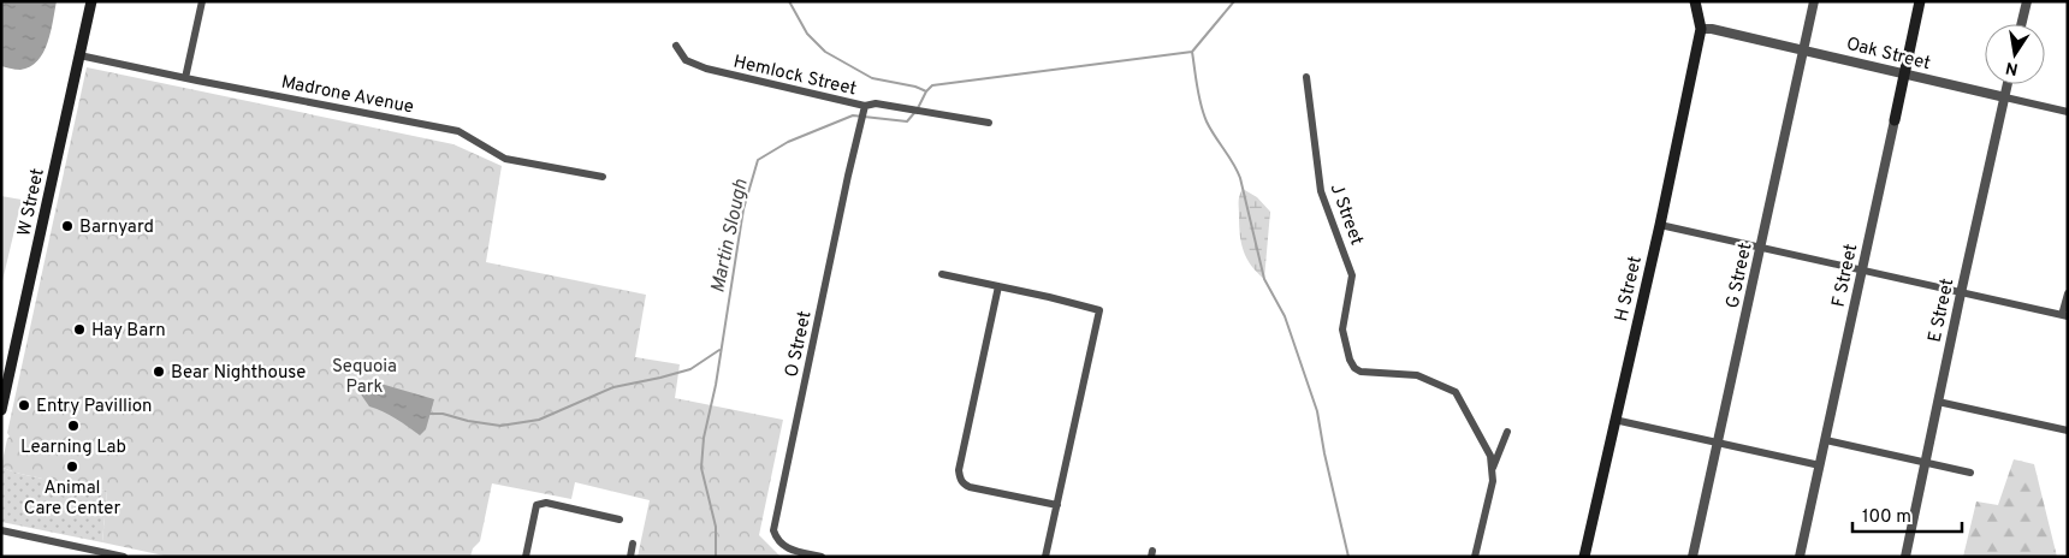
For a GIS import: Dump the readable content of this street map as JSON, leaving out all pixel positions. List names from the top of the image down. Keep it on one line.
{"streets":{"main road":["W Street","F Street","H Street"],"street":["Oak Street","Hemlock Street","Madrone Avenue","J Street","G Street","E Street","O Street"]},"crossings":[["Oak Street","G Street"],["Oak Street","F Street"],["Oak Street","H Street"],["Oak Street","E Street"],["Hemlock Street","O Street"],["Madrone Avenue","W Street"]],"water":["Martin Slough"],"parks":["Sequoia Park"],"places":["Barnyard","Hay Barn","Bear Nighthouse","Entry Pavillion","Learning Lab","Animal Care Center"],"scale_bar":"100 m","north":"bottom"}
